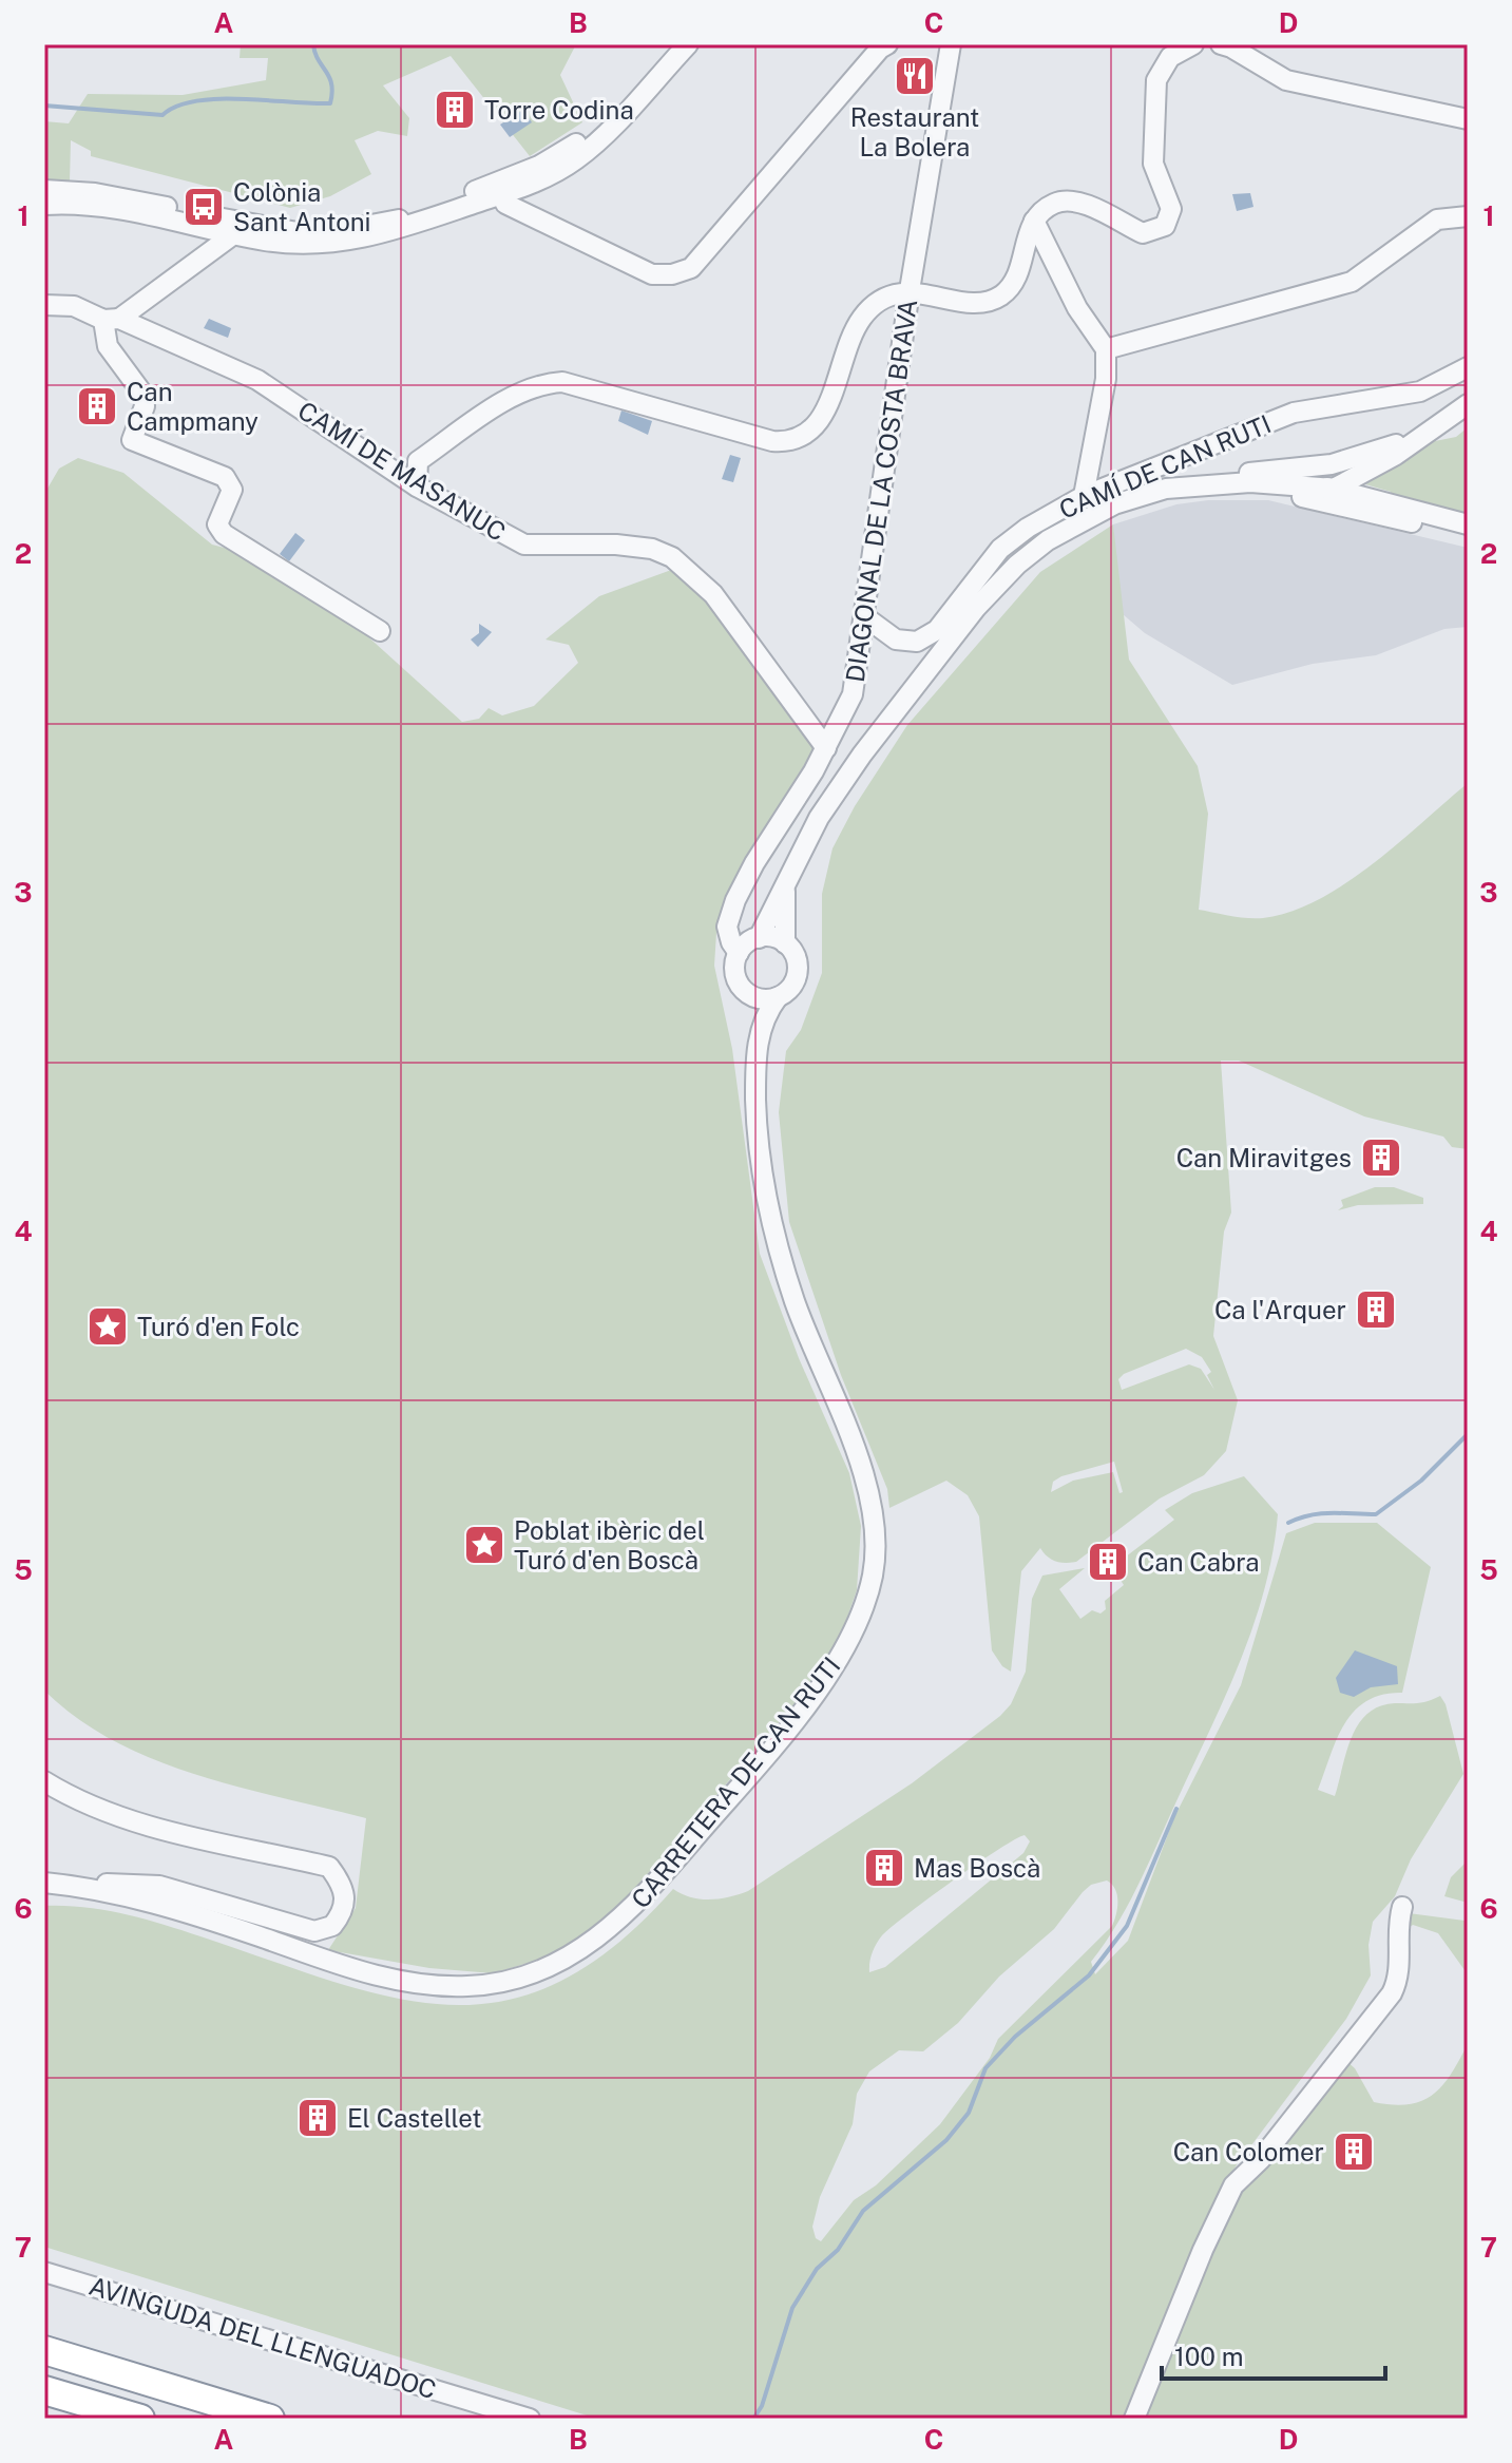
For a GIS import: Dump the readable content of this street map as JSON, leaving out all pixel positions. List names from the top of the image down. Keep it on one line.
{"streets":{"street":["CAMÍ DE CAN RUTI","CAMÍ DE MASANUC","DIAGONAL DE LA COSTA BRAVA","CARRETERA DE CAN RUTI","AVINGUDA DEL LLENGUADOC"]},"crossings":[["CAMÍ DE CAN RUTI","DIAGONAL DE LA COSTA BRAVA"],["CAMÍ DE MASANUC","DIAGONAL DE LA COSTA BRAVA"],["DIAGONAL DE LA COSTA BRAVA","CARRETERA DE CAN RUTI"]],"places":{"restaurant":["Restaurant La Bolera"],"building":["Torre Codina","Can Campmany","Can Miravitges","Ca l'Arquer","Can Cabra","Mas Boscà","El Castellet","Can Colomer"],"bus stop":["Colònia Sant Antoni"],"place":["Turó d'en Folc","Poblat ibèric del Turó d'en Boscà"]},"scale_bar":"100 m","grid":{"columns":["A","B","C","D"],"rows":["1","2","3","4","5","6","7"]}}
